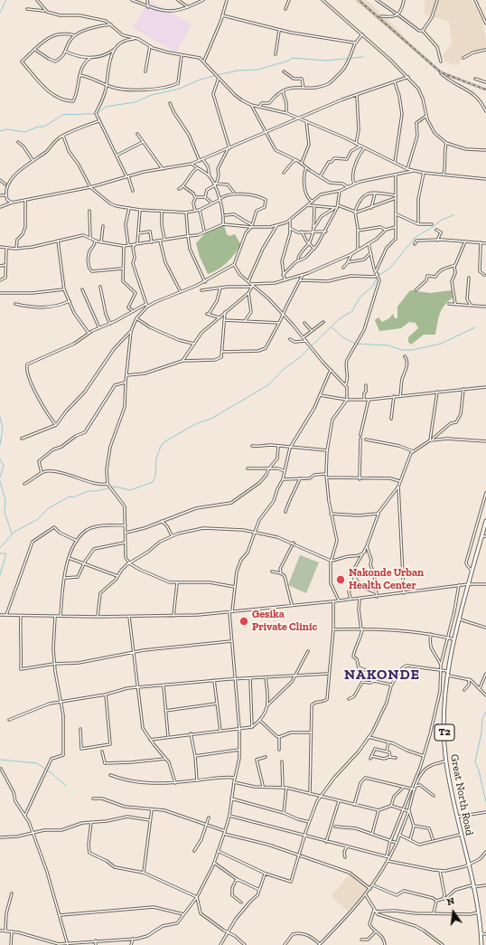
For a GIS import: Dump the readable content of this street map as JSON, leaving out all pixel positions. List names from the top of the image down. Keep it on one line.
{"streets":{"highway":["T2","Great North Road"]},"districts":["NAKONDE"],"places":["Nakonde Urban Health Center","Gesika Private Clinic"],"north":"top"}
